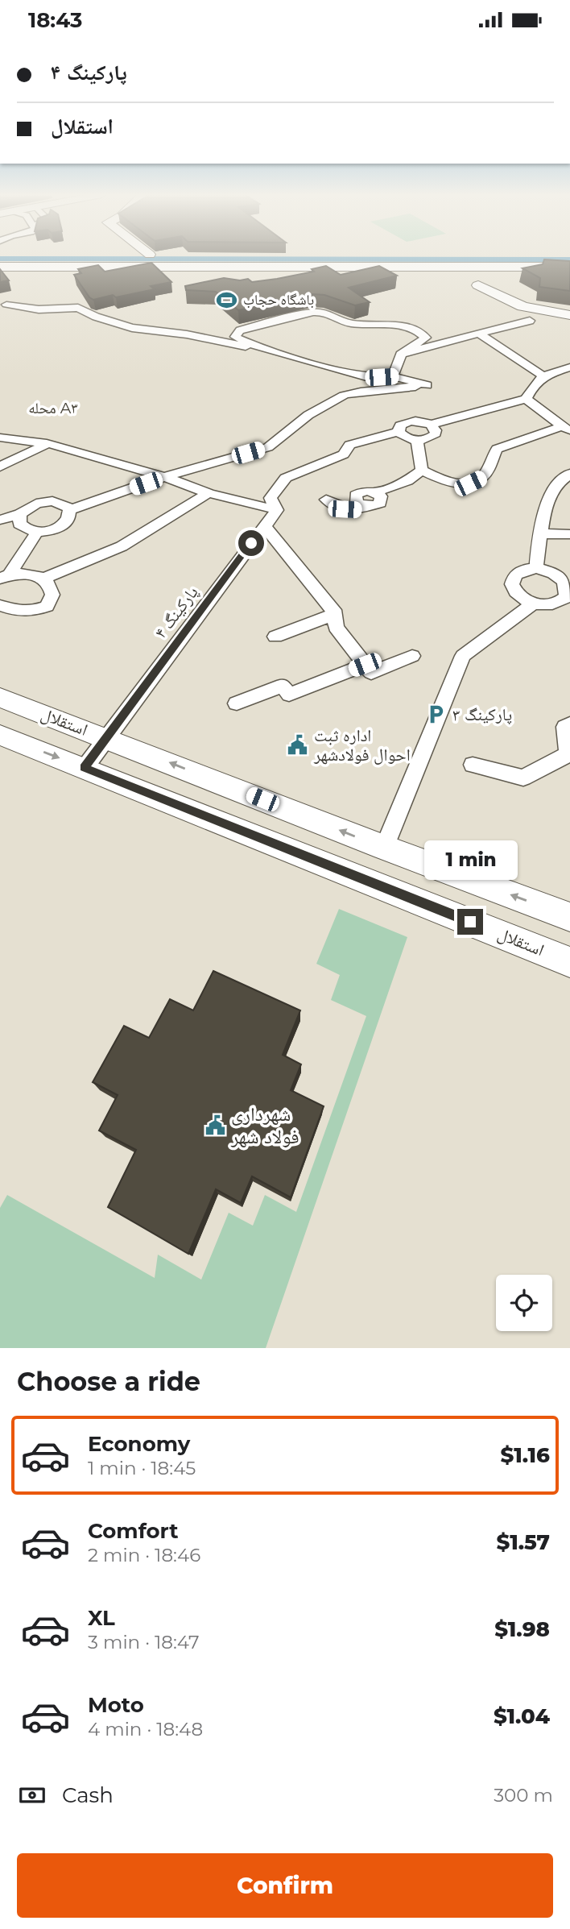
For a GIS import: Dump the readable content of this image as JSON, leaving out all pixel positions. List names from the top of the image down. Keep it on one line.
{"streets":{"street":["پارکینگ ۴","استقلال"]},"crossings":[["پارکینگ ۴","استقلال"]],"districts":["محله A۳"],"places":{"sports":["باشگاه حجاب"],"parking":["پارکینگ ۳"],"public building":["اداره ثبت احوال فولادشهر","شهرداری فولاد شهر"]},"page":{"status":"18:43","banner":["پارکینگ ۴","استقلال"],"bubble":"1 min","heading":"Choose a ride","list":[{"name":"Economy","note":"1 min · 18:45","value":"$1.16"},{"name":"Comfort","note":"2 min · 18:46","value":"$1.57"},{"name":"XL","note":"3 min · 18:47","value":"$1.98"},{"name":"Moto","note":"4 min · 18:48","value":"$1.04"}],"pay":["Cash","300 m"],"buttons":"Confirm"}}
